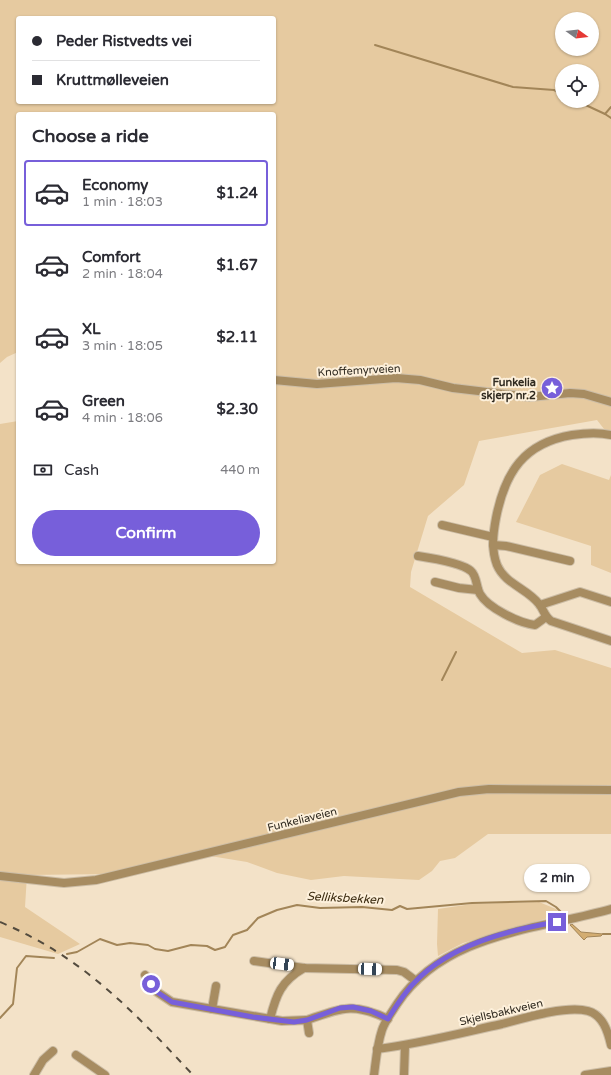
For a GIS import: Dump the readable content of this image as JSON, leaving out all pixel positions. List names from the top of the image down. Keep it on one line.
{"streets":{"street":["Knoffemyrveien","Funkeliaveien","Skjellsbakkveien"]},"water":["Selliksbekken"],"places":{"place":["Funkelia skjerp nr.2"]},"north":"right","page":{"banner":["Peder Ristvedts vei","Kruttmølleveien"],"heading":"Choose a ride","list":[{"name":"Economy","note":"1 min · 18:03","value":"$1.24"},{"name":"Comfort","note":"2 min · 18:04","value":"$1.67"},{"name":"XL","note":"3 min · 18:05","value":"$2.11"},{"name":"Green","note":"4 min · 18:06","value":"$2.30"}],"pay":["Cash","440 m"],"buttons":"Confirm","bubble":"2 min"}}
